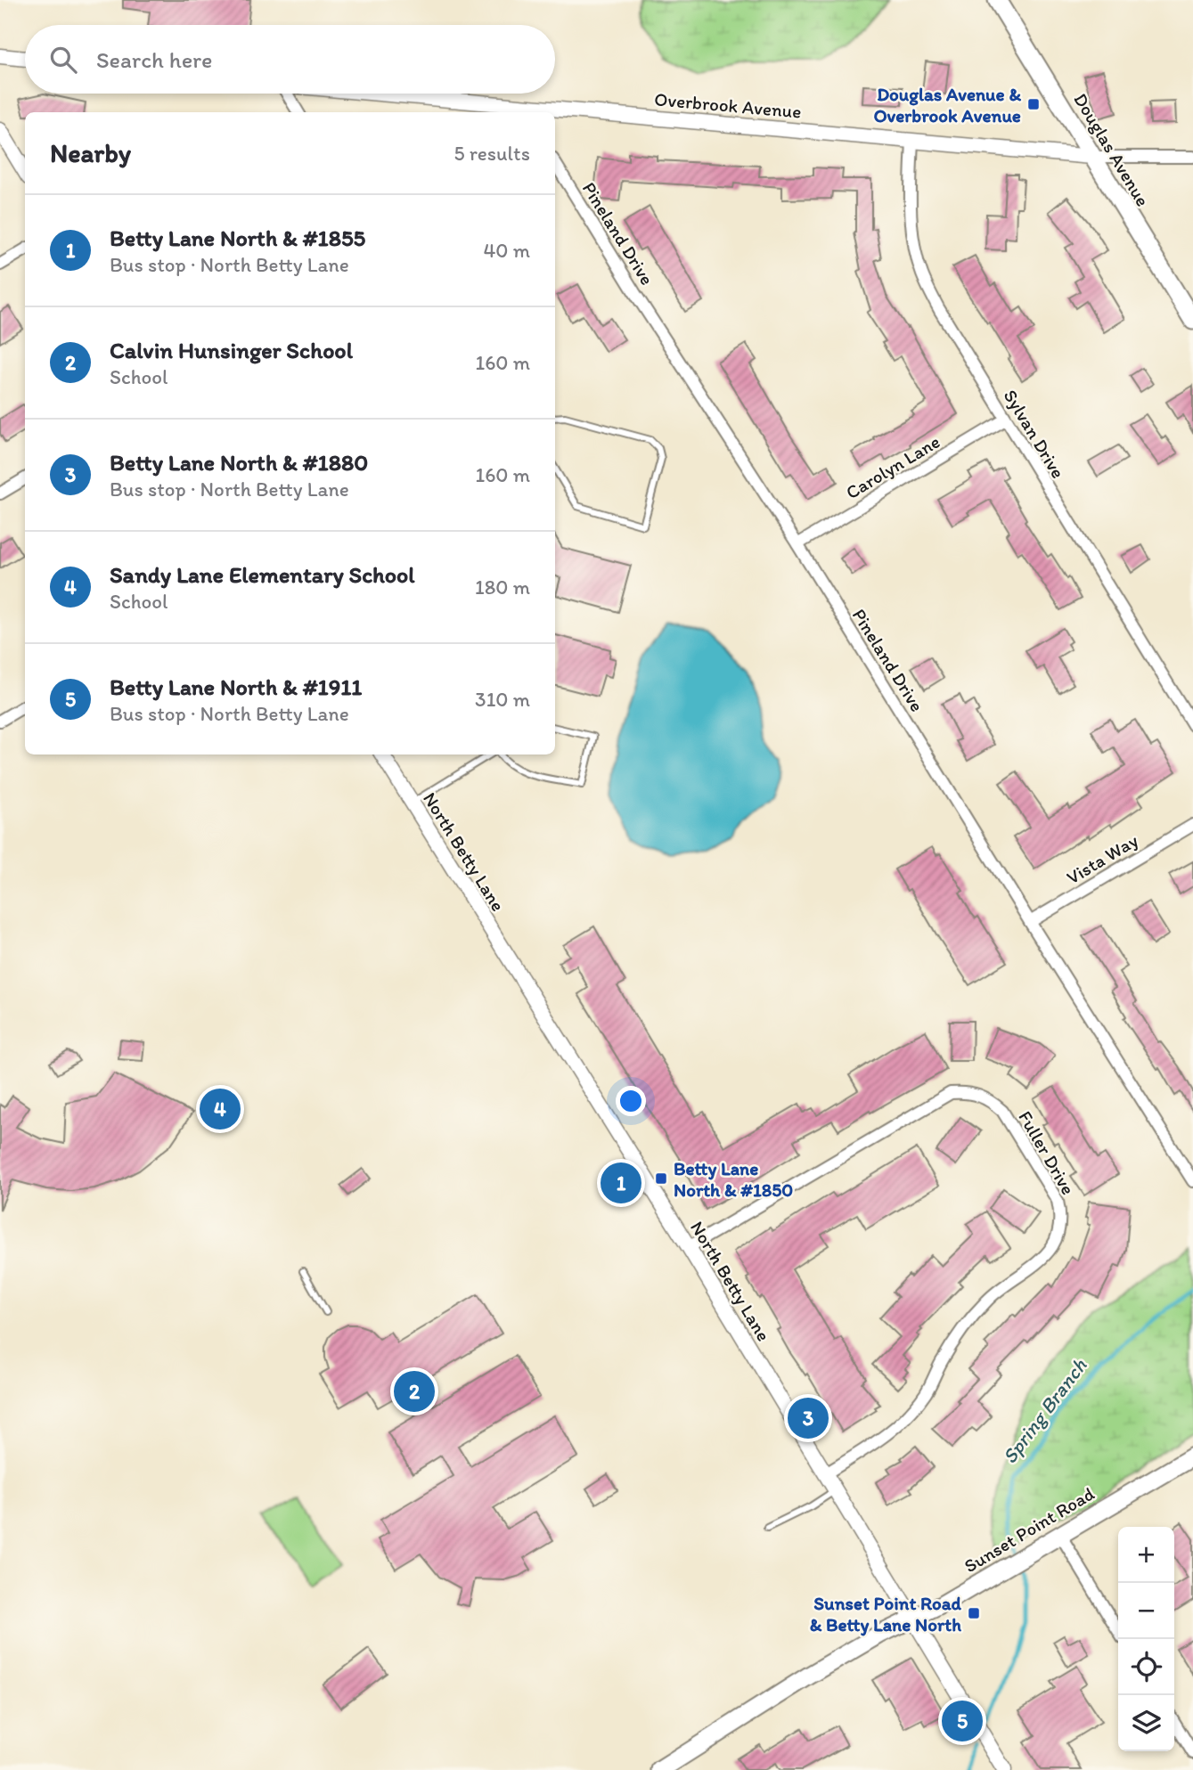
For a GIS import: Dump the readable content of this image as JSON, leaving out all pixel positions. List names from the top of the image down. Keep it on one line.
{"streets":{"main road":["Douglas Avenue","Sunset Point Road"],"street":["Overbrook Avenue","Pineland Drive","Sylvan Drive","Carolyn Lane","North Betty Lane","Vista Way","Fuller Drive"]},"crossings":[["Overbrook Avenue","Douglas Avenue"],["Overbrook Avenue","Sylvan Drive"],["Pineland Drive","Carolyn Lane"],["Pineland Drive","Vista Way"],["Sylvan Drive","Carolyn Lane"],["North Betty Lane","Fuller Drive"],["North Betty Lane","Sunset Point Road"]],"water":["Spring Branch"],"places":{"transit":["Douglas Avenue & Overbrook Avenue","Betty Lane North & #1850","Sunset Point Road & Betty Lane North"]},"page":{"search":"Search here","heading":["Nearby","5 results"],"list":[{"mark":"1","name":"Betty Lane North & #1855","note":"Bus stop · North Betty Lane","value":"40 m"},{"mark":"2","name":"Calvin Hunsinger School","note":"School","value":"160 m"},{"mark":"3","name":"Betty Lane North & #1880","note":"Bus stop · North Betty Lane","value":"160 m"},{"mark":"4","name":"Sandy Lane Elementary School","note":"School","value":"180 m"},{"mark":"5","name":"Betty Lane North & #1911","note":"Bus stop · North Betty Lane","value":"310 m"}],"pins":["4","1","2","3","5"],"map_buttons":["+","−"]}}
